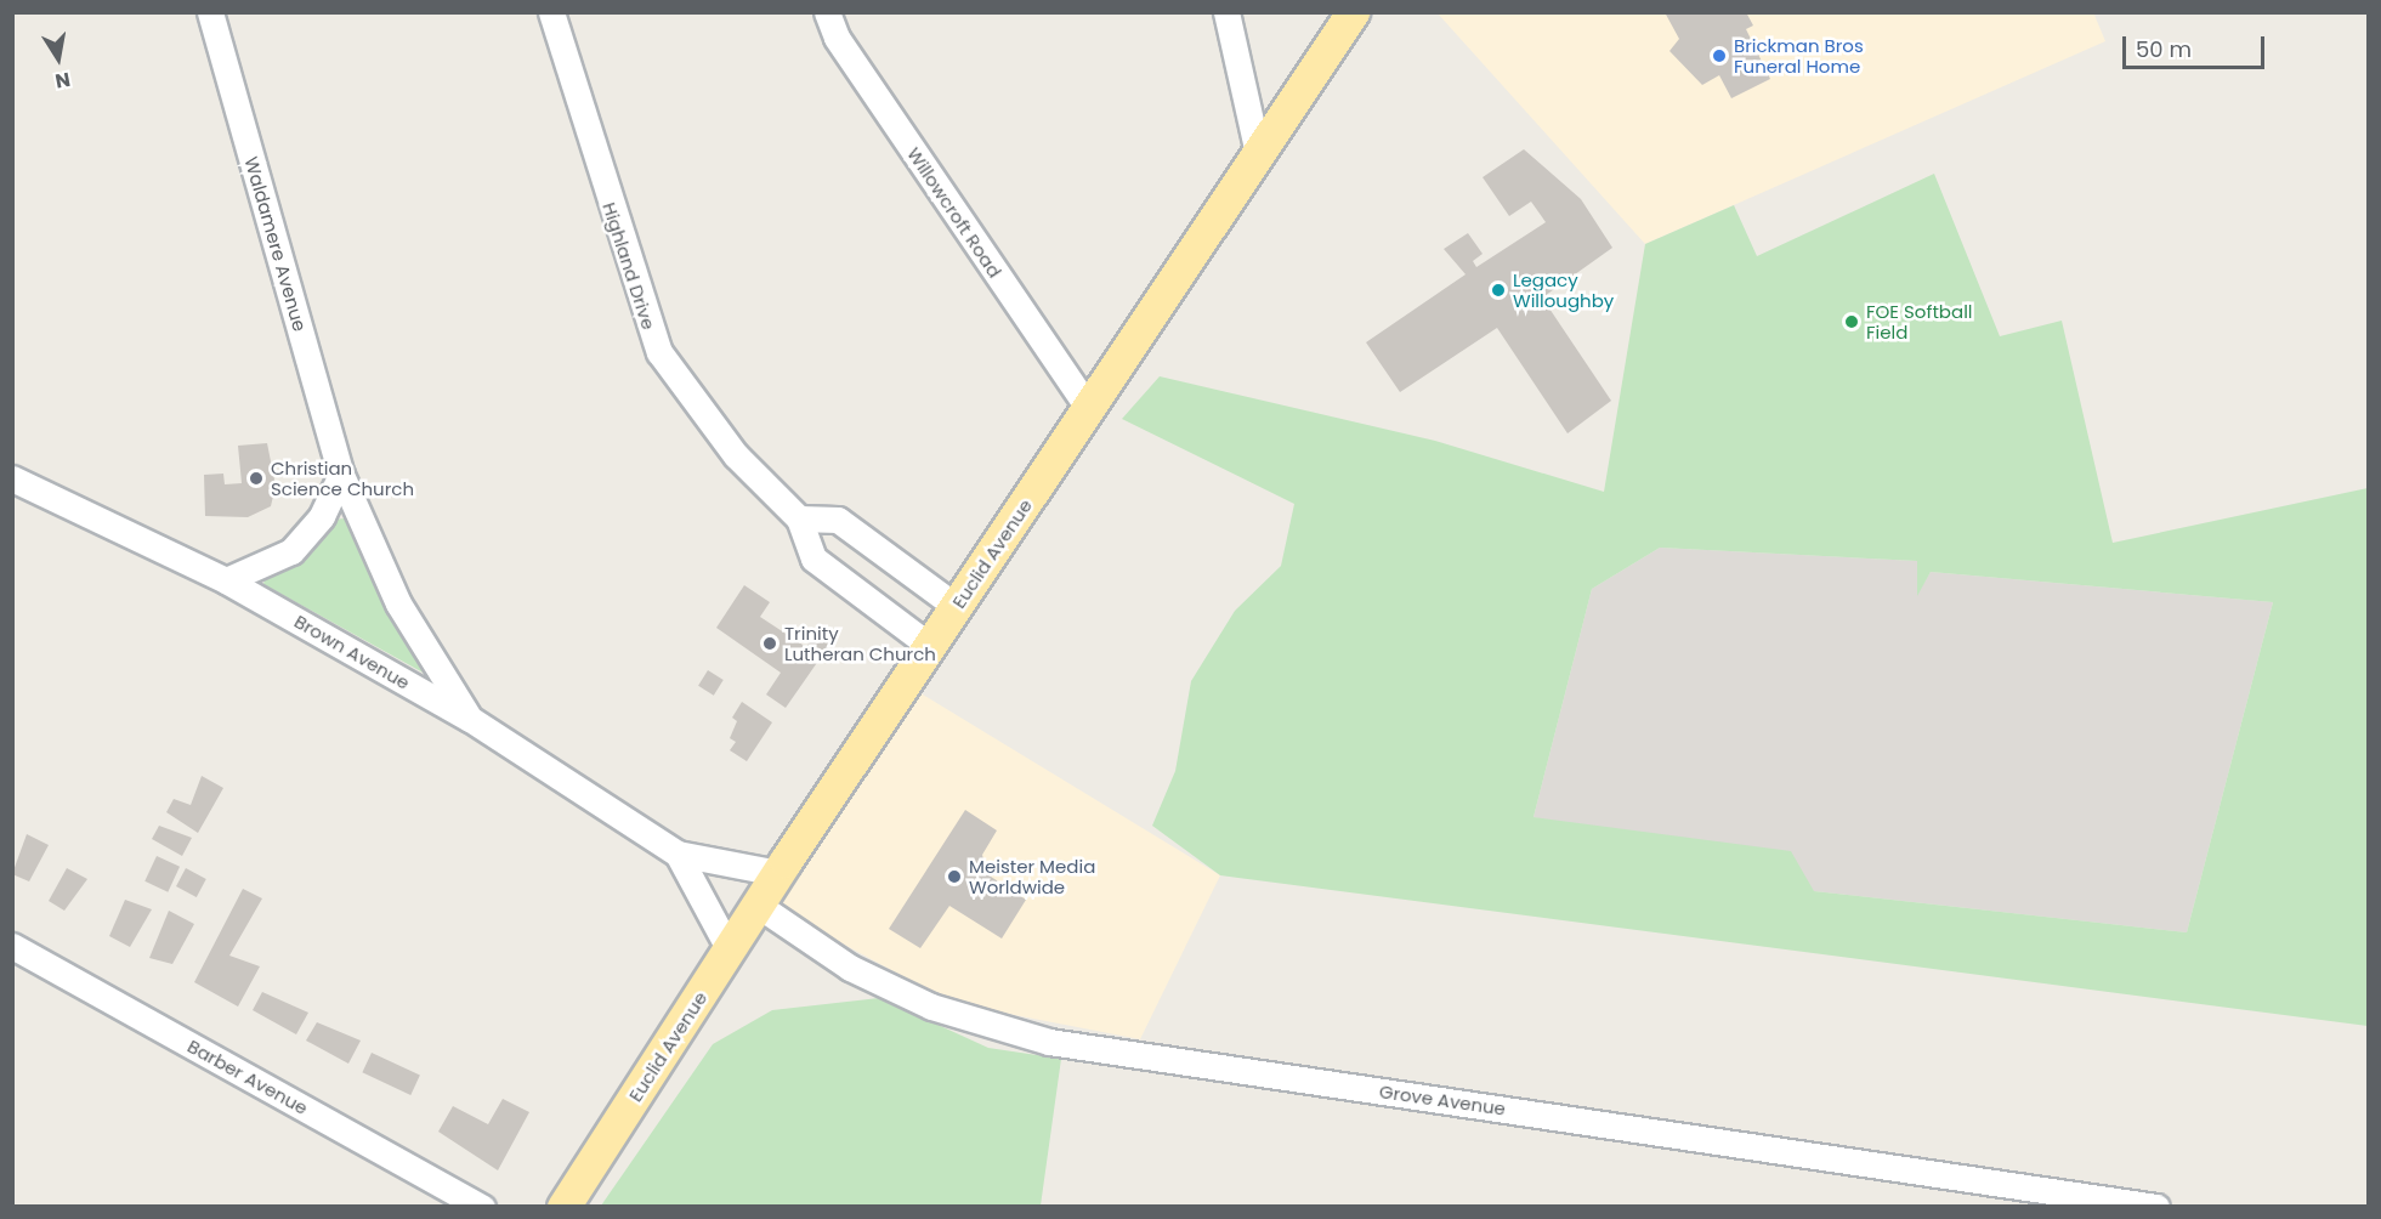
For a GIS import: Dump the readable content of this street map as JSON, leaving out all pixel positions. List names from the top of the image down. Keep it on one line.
{"streets":{"main road":["Euclid Avenue"],"street":["Willowcroft Road","Waldamere Avenue","Highland Drive","Brown Avenue","Barber Avenue","Grove Avenue"]},"crossings":[["Willowcroft Road","Euclid Avenue"],["Waldamere Avenue","Brown Avenue"],["Highland Drive","Euclid Avenue"],["Euclid Avenue","Brown Avenue"],["Euclid Avenue","Grove Avenue"]],"places":["Brickman Bros Funeral Home","Legacy Willoughby","FOE Softball Field","Christian Science Church","Trinity Lutheran Church","Meister Media Worldwide"],"scale_bar":"50 m","north":"bottom"}
